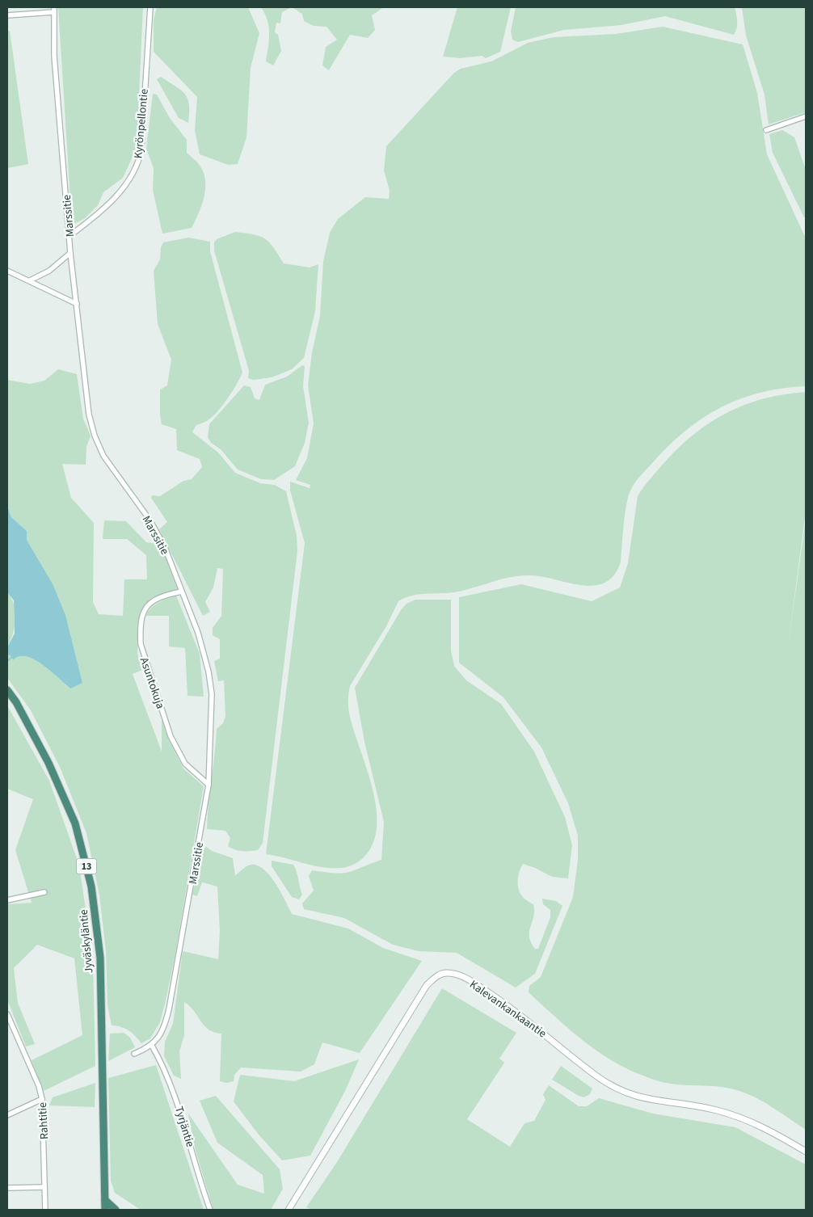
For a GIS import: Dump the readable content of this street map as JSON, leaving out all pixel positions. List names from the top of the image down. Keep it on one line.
{"streets":{"highway":["13","Jyväskyläntie"],"street":["Kyrönpellontie","Marssitie","Asuntokuja","Kalevankankaantie","Rahtitie","Tyrjäntie"]},"crossings":[["Kyrönpellontie","Marssitie"],["Marssitie","Asuntokuja"],["Marssitie","Tyrjäntie"]]}
